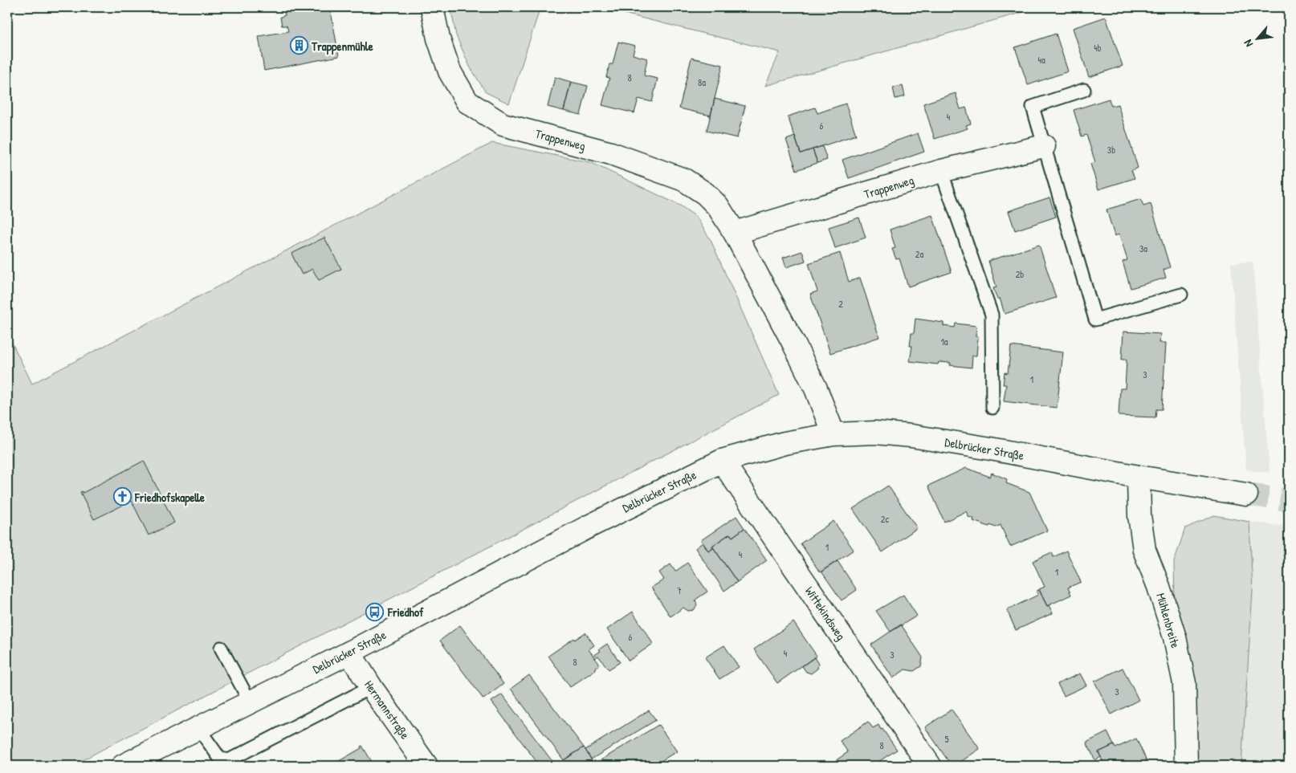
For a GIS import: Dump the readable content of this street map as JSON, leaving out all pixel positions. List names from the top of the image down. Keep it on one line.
{"streets":{"street":["Trappenweg","Delbrücker Straße","Wittekindsweg","Mühlenbreite","Hermannstraße"]},"crossings":[["Trappenweg","Delbrücker Straße"],["Delbrücker Straße","Wittekindsweg"],["Delbrücker Straße","Mühlenbreite"],["Delbrücker Straße","Hermannstraße"]],"places":{"building":["Trappenmühle"],"church":["Friedhofskapelle"],"bus stop":["Friedhof"]},"house_numbers":["4b","4a","8","8a","4","6","3b","3a","2a","2b","2","1a","3","1","2c","1","4","1","7","6","4","3","8","3","5","8"],"north":"bottom left"}
